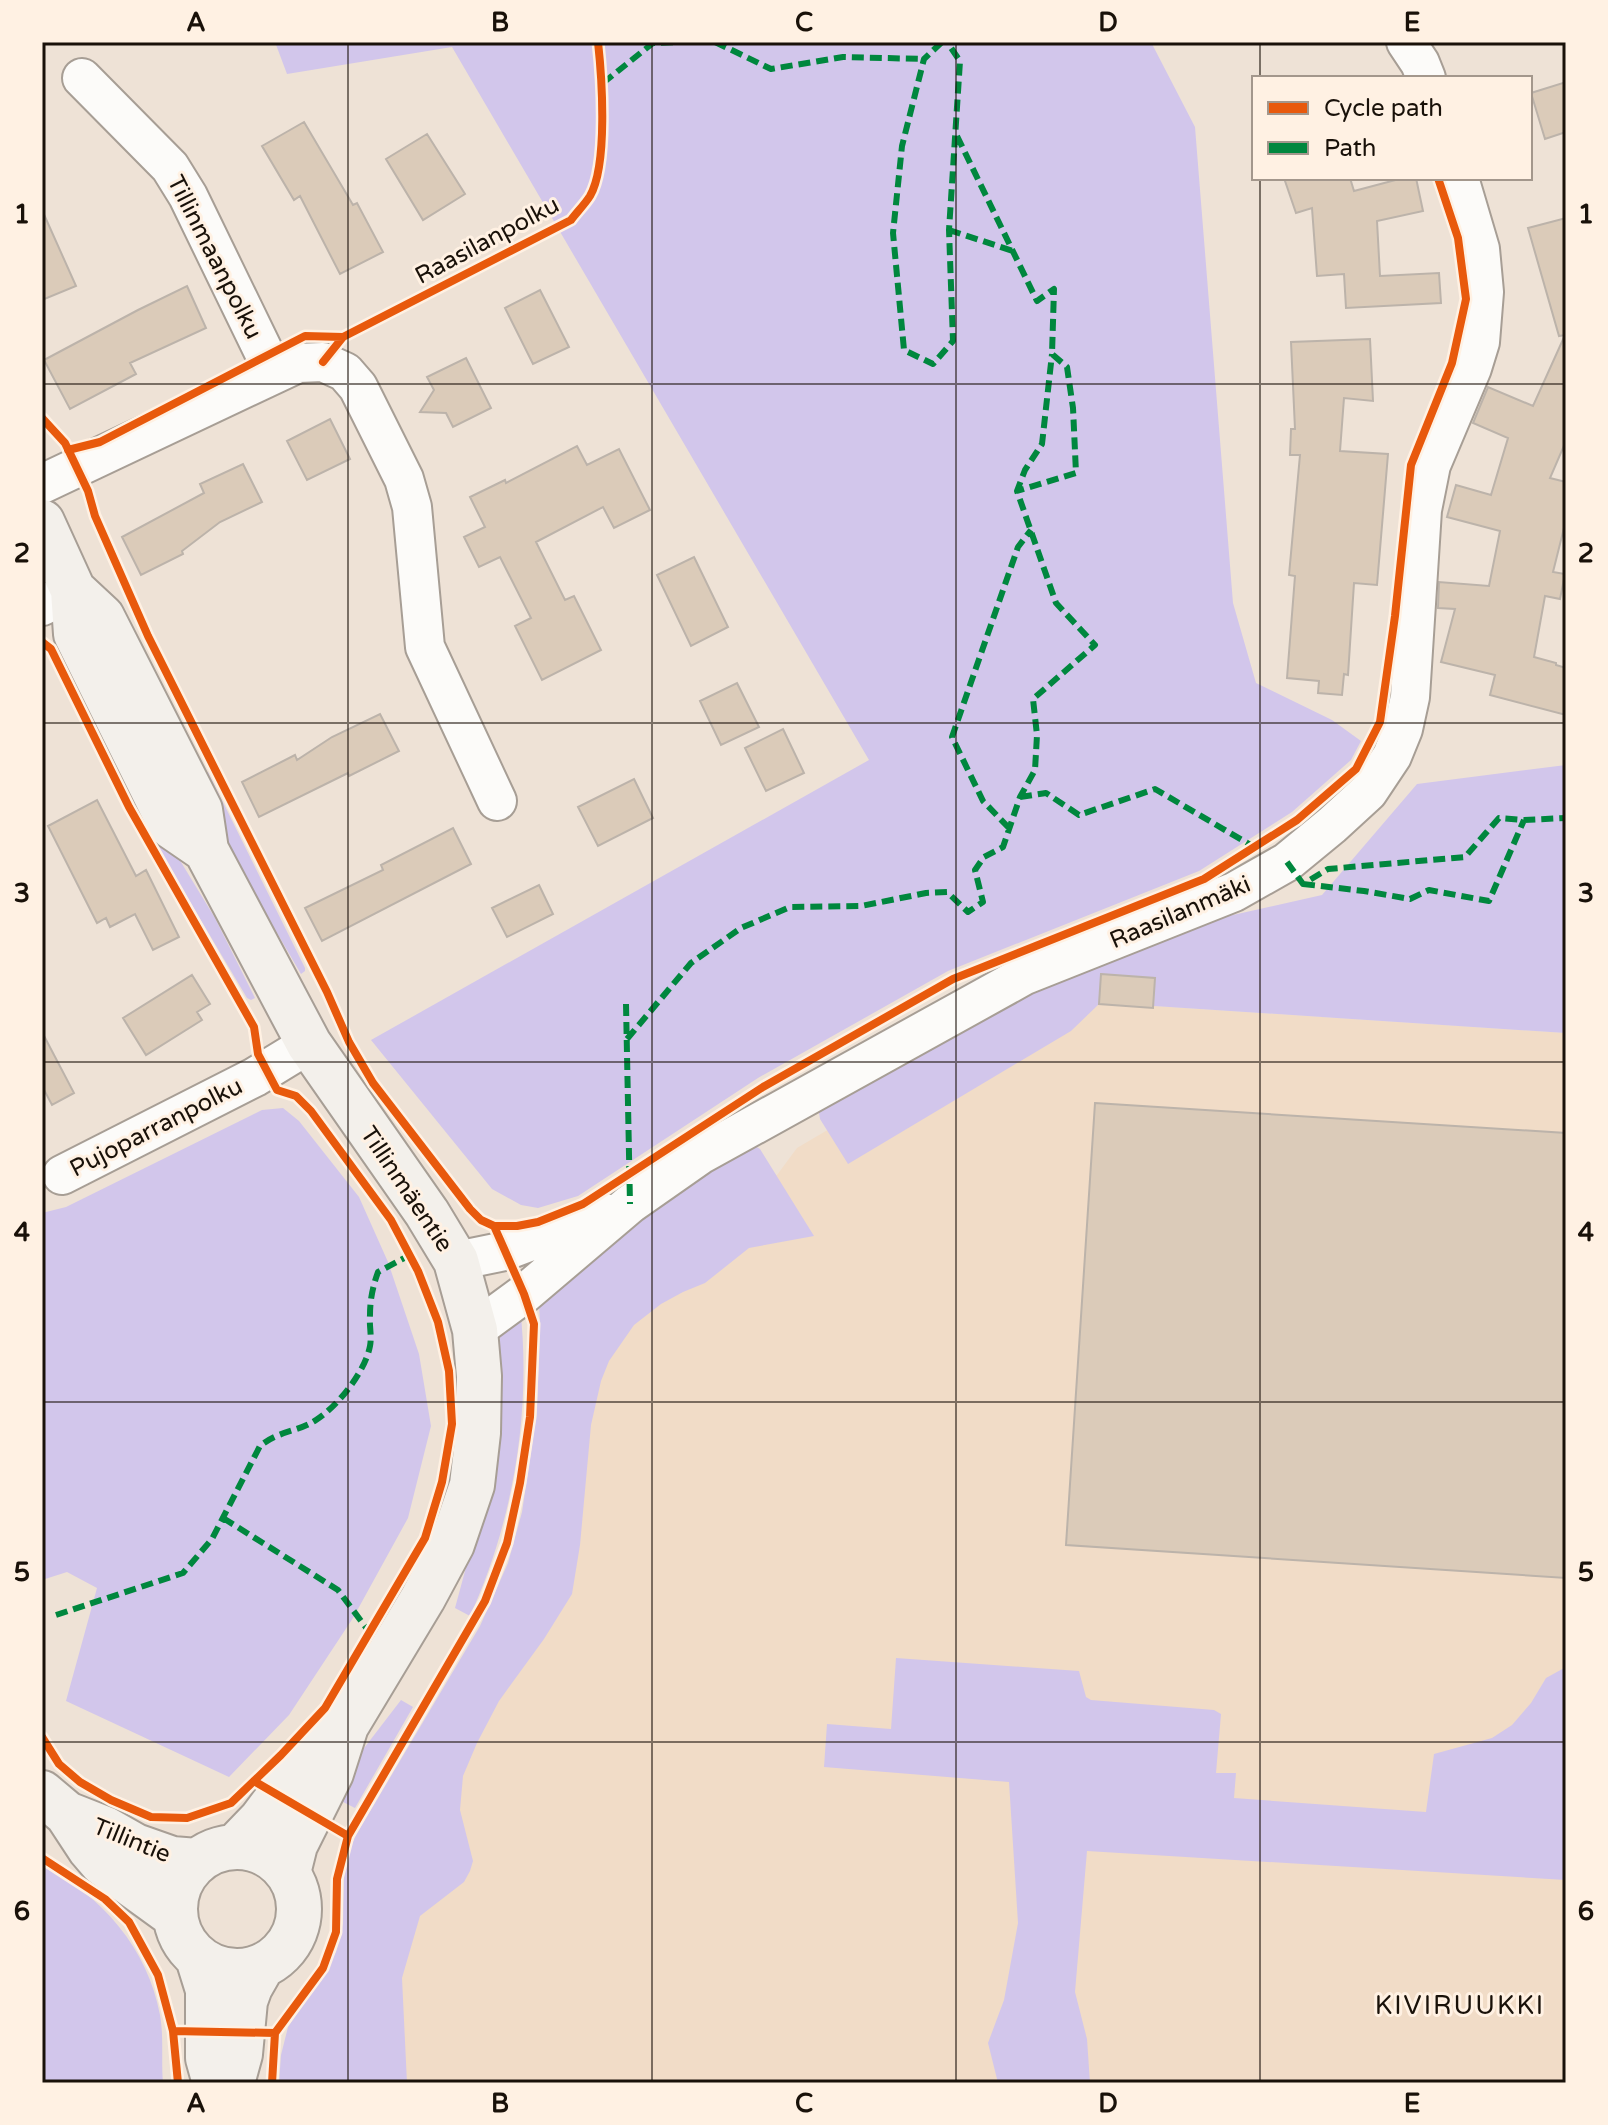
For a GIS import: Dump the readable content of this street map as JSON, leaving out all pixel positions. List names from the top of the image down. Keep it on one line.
{"streets":{"street":["Tillinmaanpolku","Raasilanmäki","Pujoparranpolku","Tillinmäentie","Tillintie"],"cycle path":["Raasilanpolku"]},"crossings":[["Raasilanmäki","Tillinmäentie"],["Pujoparranpolku","Tillinmäentie"],["Tillinmäentie","Tillintie"]],"districts":["KIVIRUUKKI"],"legend":["Cycle path","Path"],"grid":{"columns":["A","B","C","D","E"],"rows":["1","2","3","4","5","6"]}}
